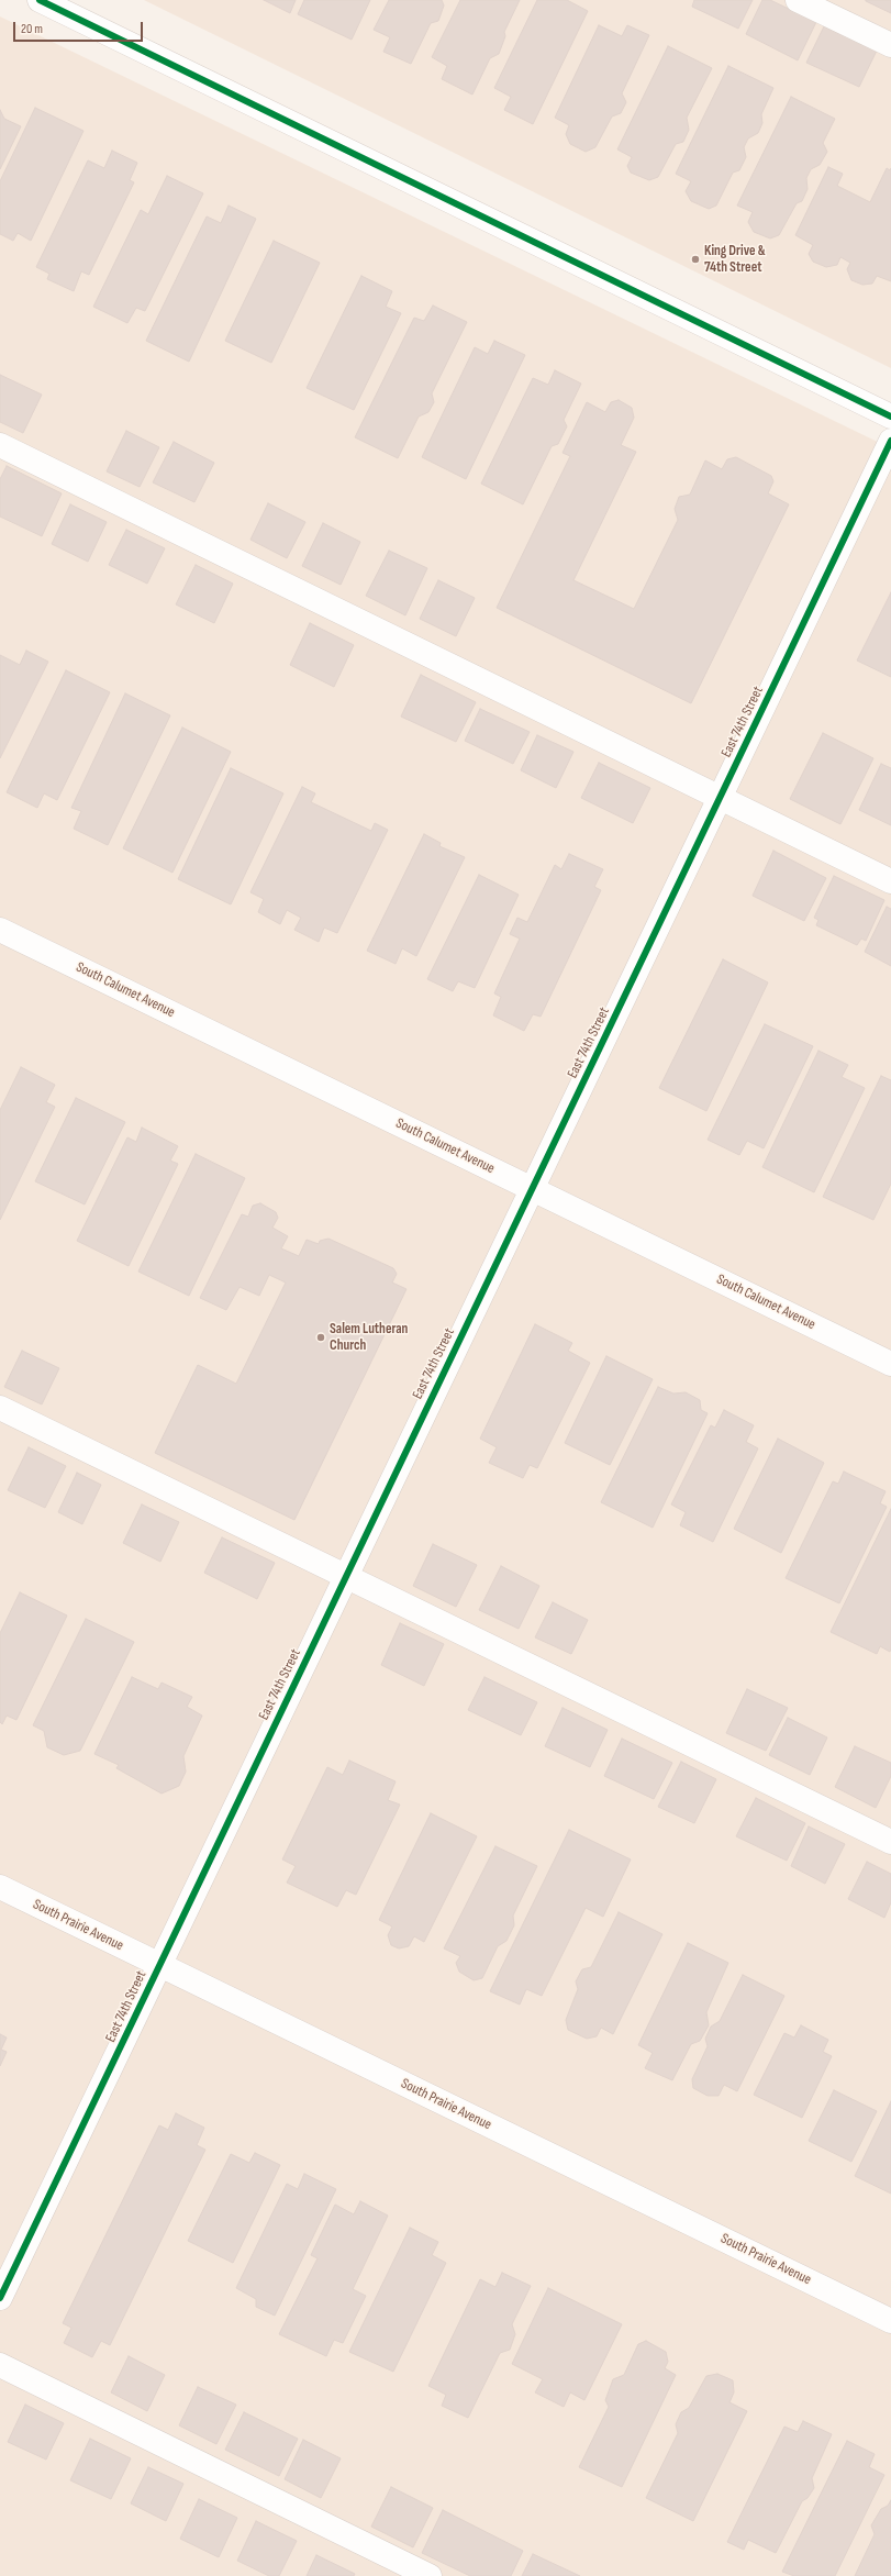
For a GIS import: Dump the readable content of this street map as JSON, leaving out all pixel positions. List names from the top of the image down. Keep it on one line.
{"streets":{"street":["East 74th Street","South Calumet Avenue","South Prairie Avenue"]},"crossings":[["East 74th Street","South Calumet Avenue"],["East 74th Street","South Prairie Avenue"]],"places":["King Drive & 74th Street","Salem Lutheran Church"],"scale_bar":"20 m"}
